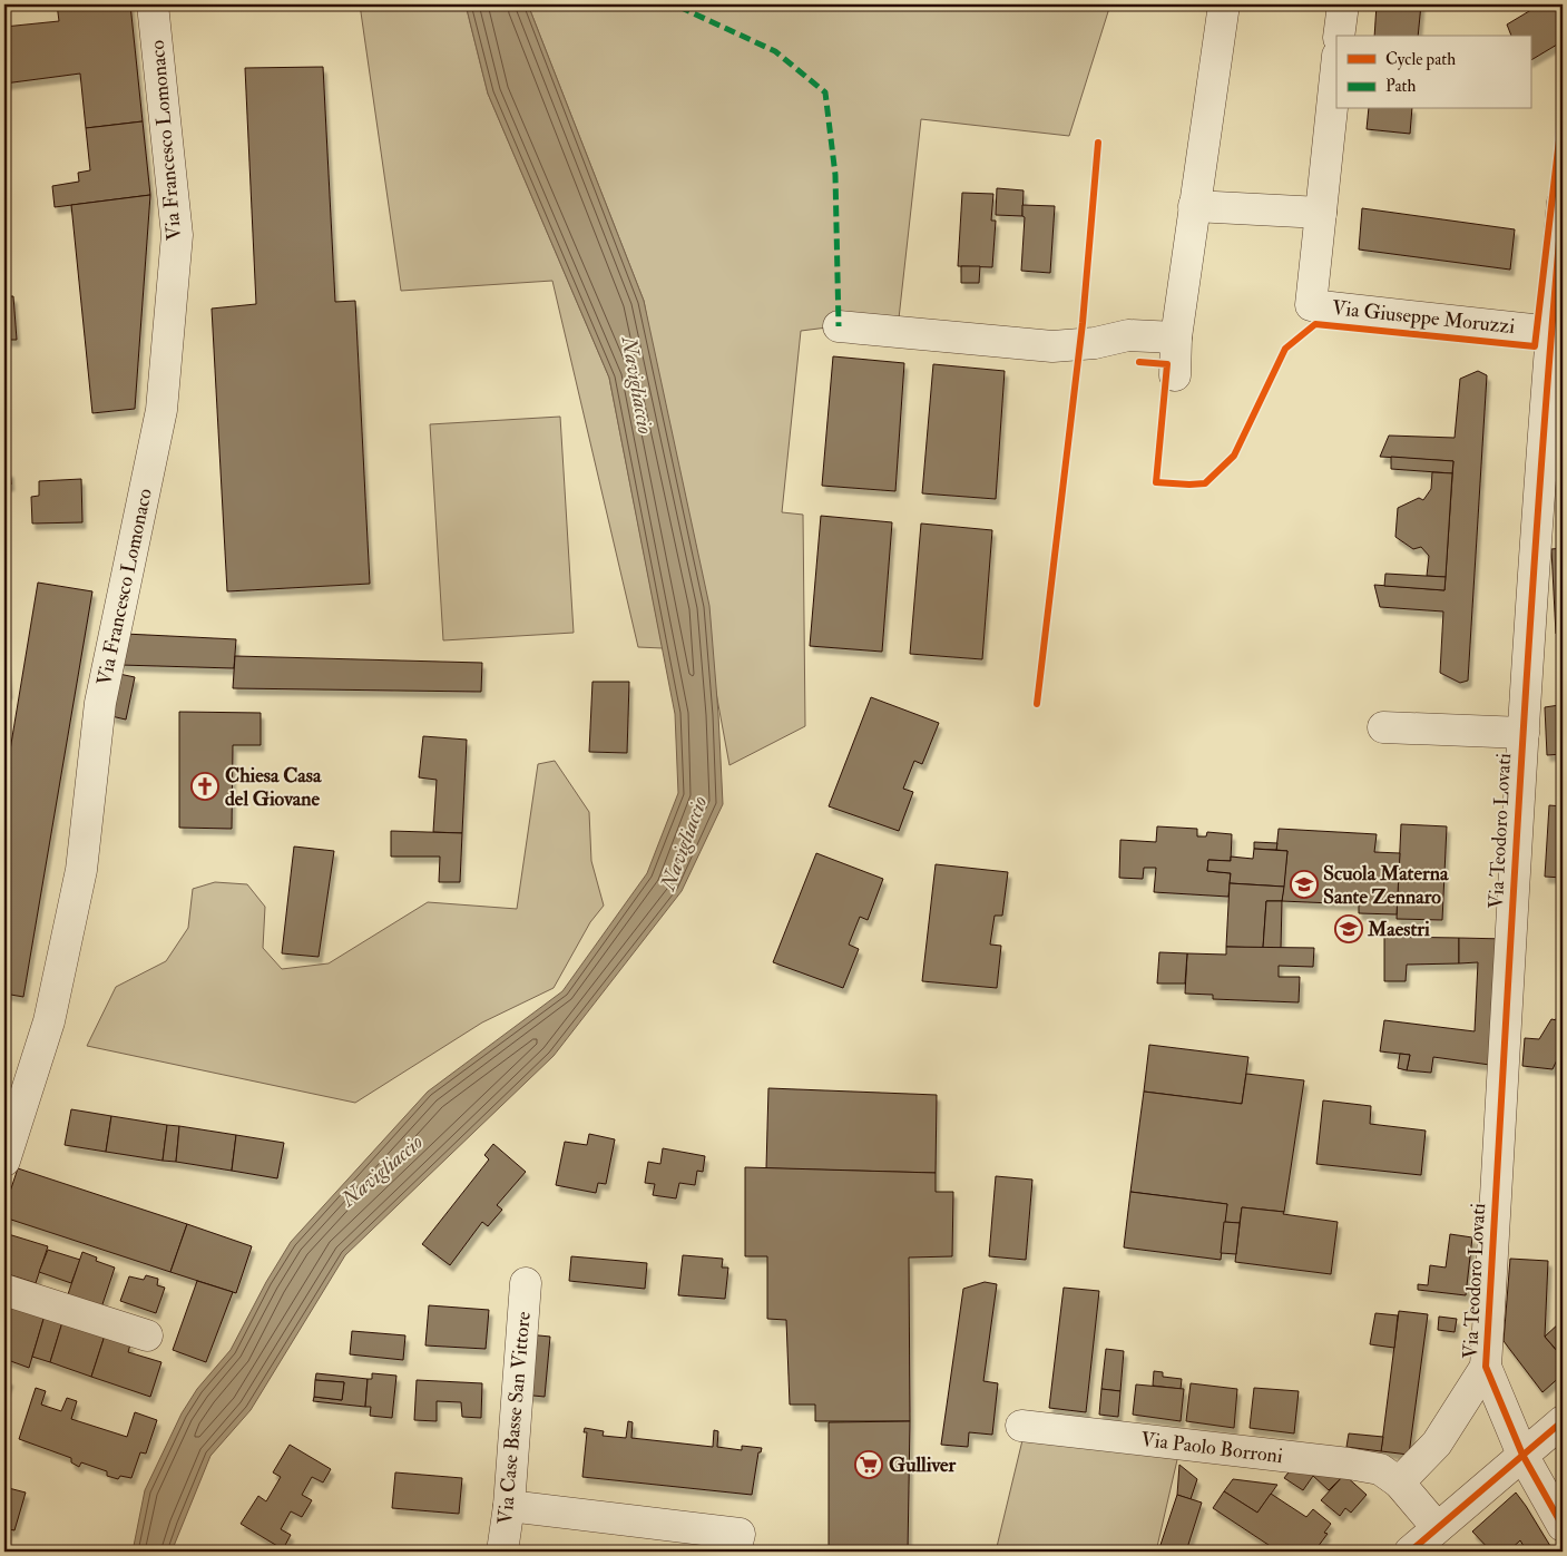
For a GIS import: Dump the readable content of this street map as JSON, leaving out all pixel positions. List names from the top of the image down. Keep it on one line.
{"streets":{"street":["Via Francesco Lomonaco","Via Giuseppe Moruzzi","Via Teodoro Lovati","Via Case Basse San Vittore","Via Paolo Borroni"]},"crossings":[["Via Giuseppe Moruzzi","Via Teodoro Lovati"]],"water":["Navigliaccio"],"places":{"church":["Chiesa Casa del Giovane"],"school or university":["Scuola Materna Sante Zennaro","Maestri"],"supermarket":["Gulliver"]},"legend":["Cycle path","Path"]}
